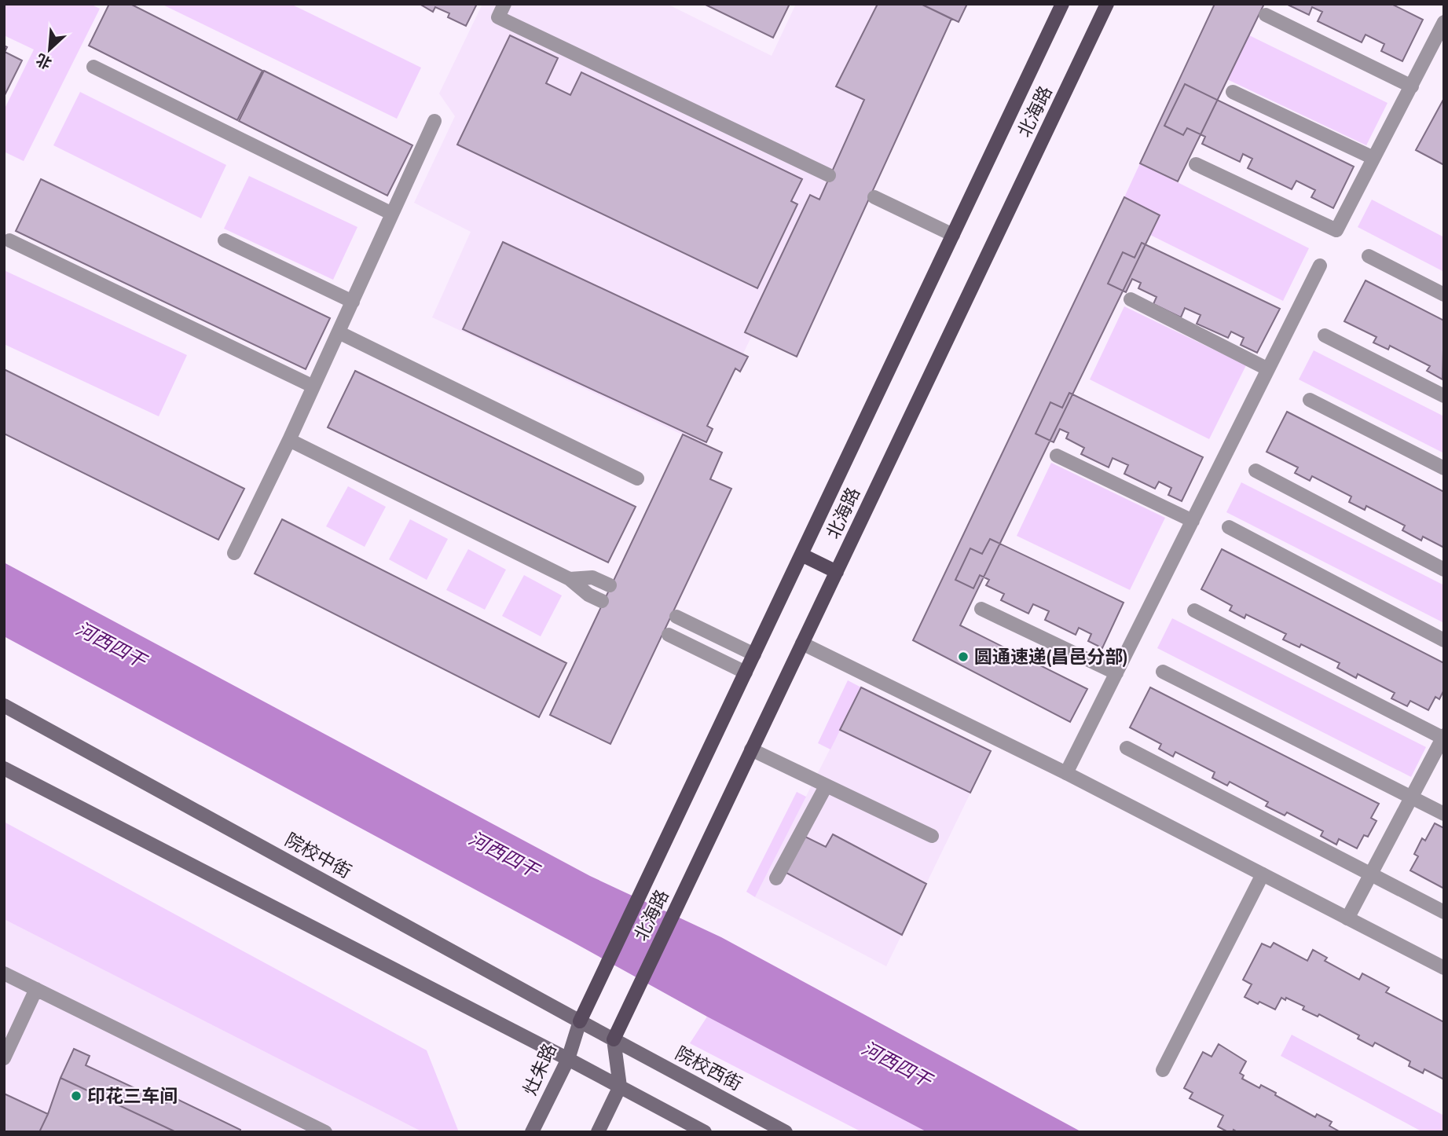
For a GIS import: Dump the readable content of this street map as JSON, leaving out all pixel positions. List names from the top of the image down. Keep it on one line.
{"streets":{"main road":["北海路","院校中街","院校西街","灶朱路"]},"crossings":[["北海路","院校中街"],["北海路","院校西街"],["北海路","灶朱路"],["院校中街","院校西街"],["院校中街","灶朱路"]],"water":["河西四干"],"places":["圆通速递(昌邑分部)","印花三车间"],"north":"bottom left"}
